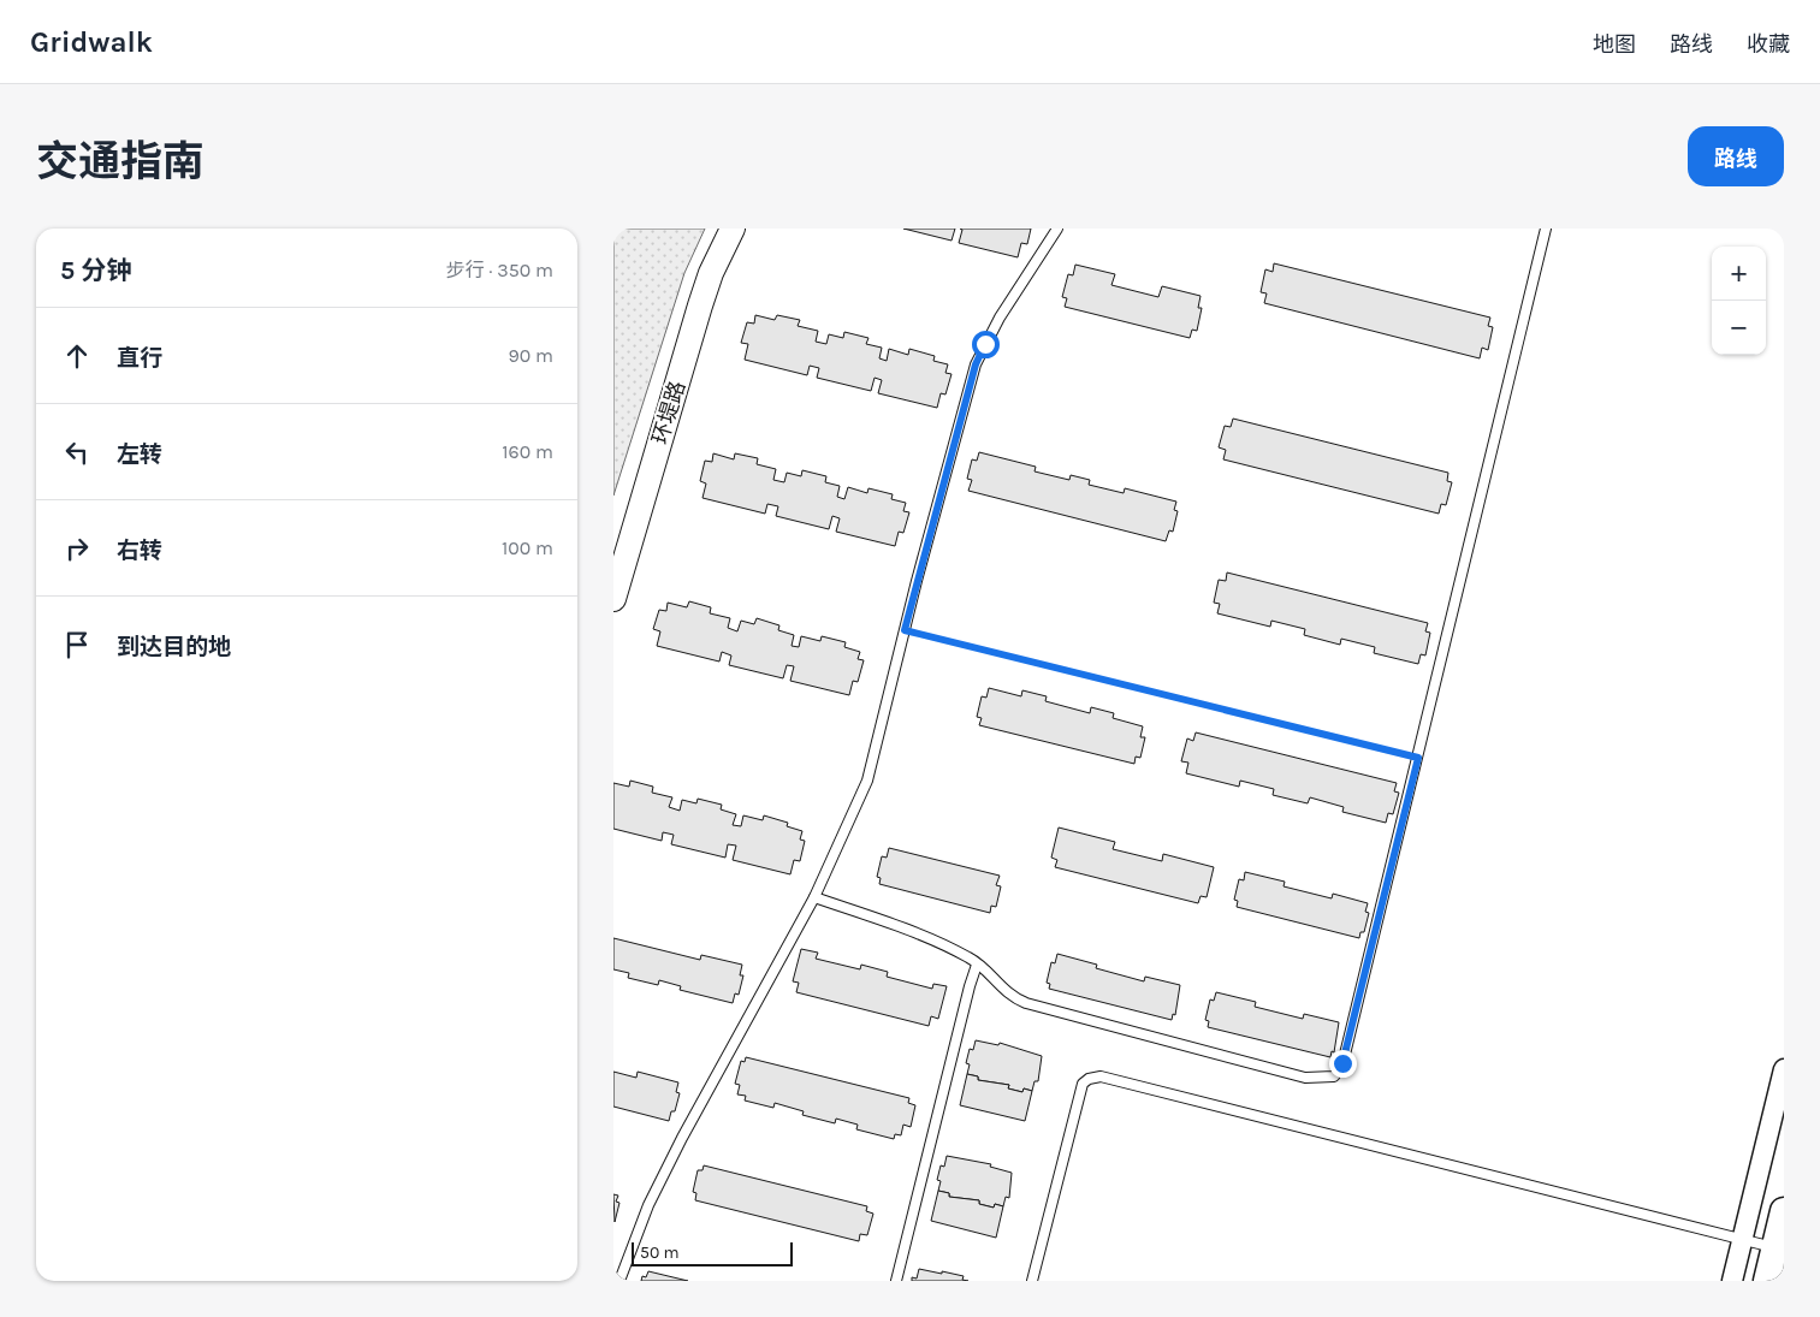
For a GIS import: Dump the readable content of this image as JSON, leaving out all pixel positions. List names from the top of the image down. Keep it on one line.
{"streets":{"street":["环堤路"]},"scale_bar":"50 m","page":{"header":"Gridwalk","nav":["地图","路线","收藏"],"title":"交通指南","buttons":"路线","heading":["5 分钟","步行 · 350 m"],"map_buttons":["+","−"],"list":[["直行","90 m"],["左转","160 m"],["右转","100 m"],"到达目的地"],"scale":"50 m"}}
